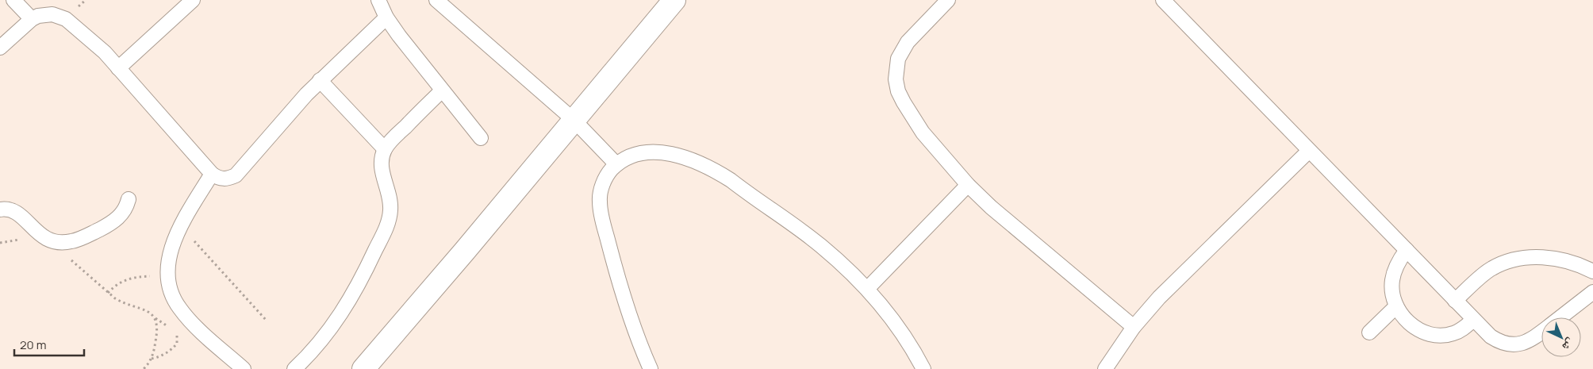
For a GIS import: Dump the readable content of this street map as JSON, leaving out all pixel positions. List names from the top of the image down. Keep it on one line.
{"scale_bar":"20 m","north":"bottom right"}
